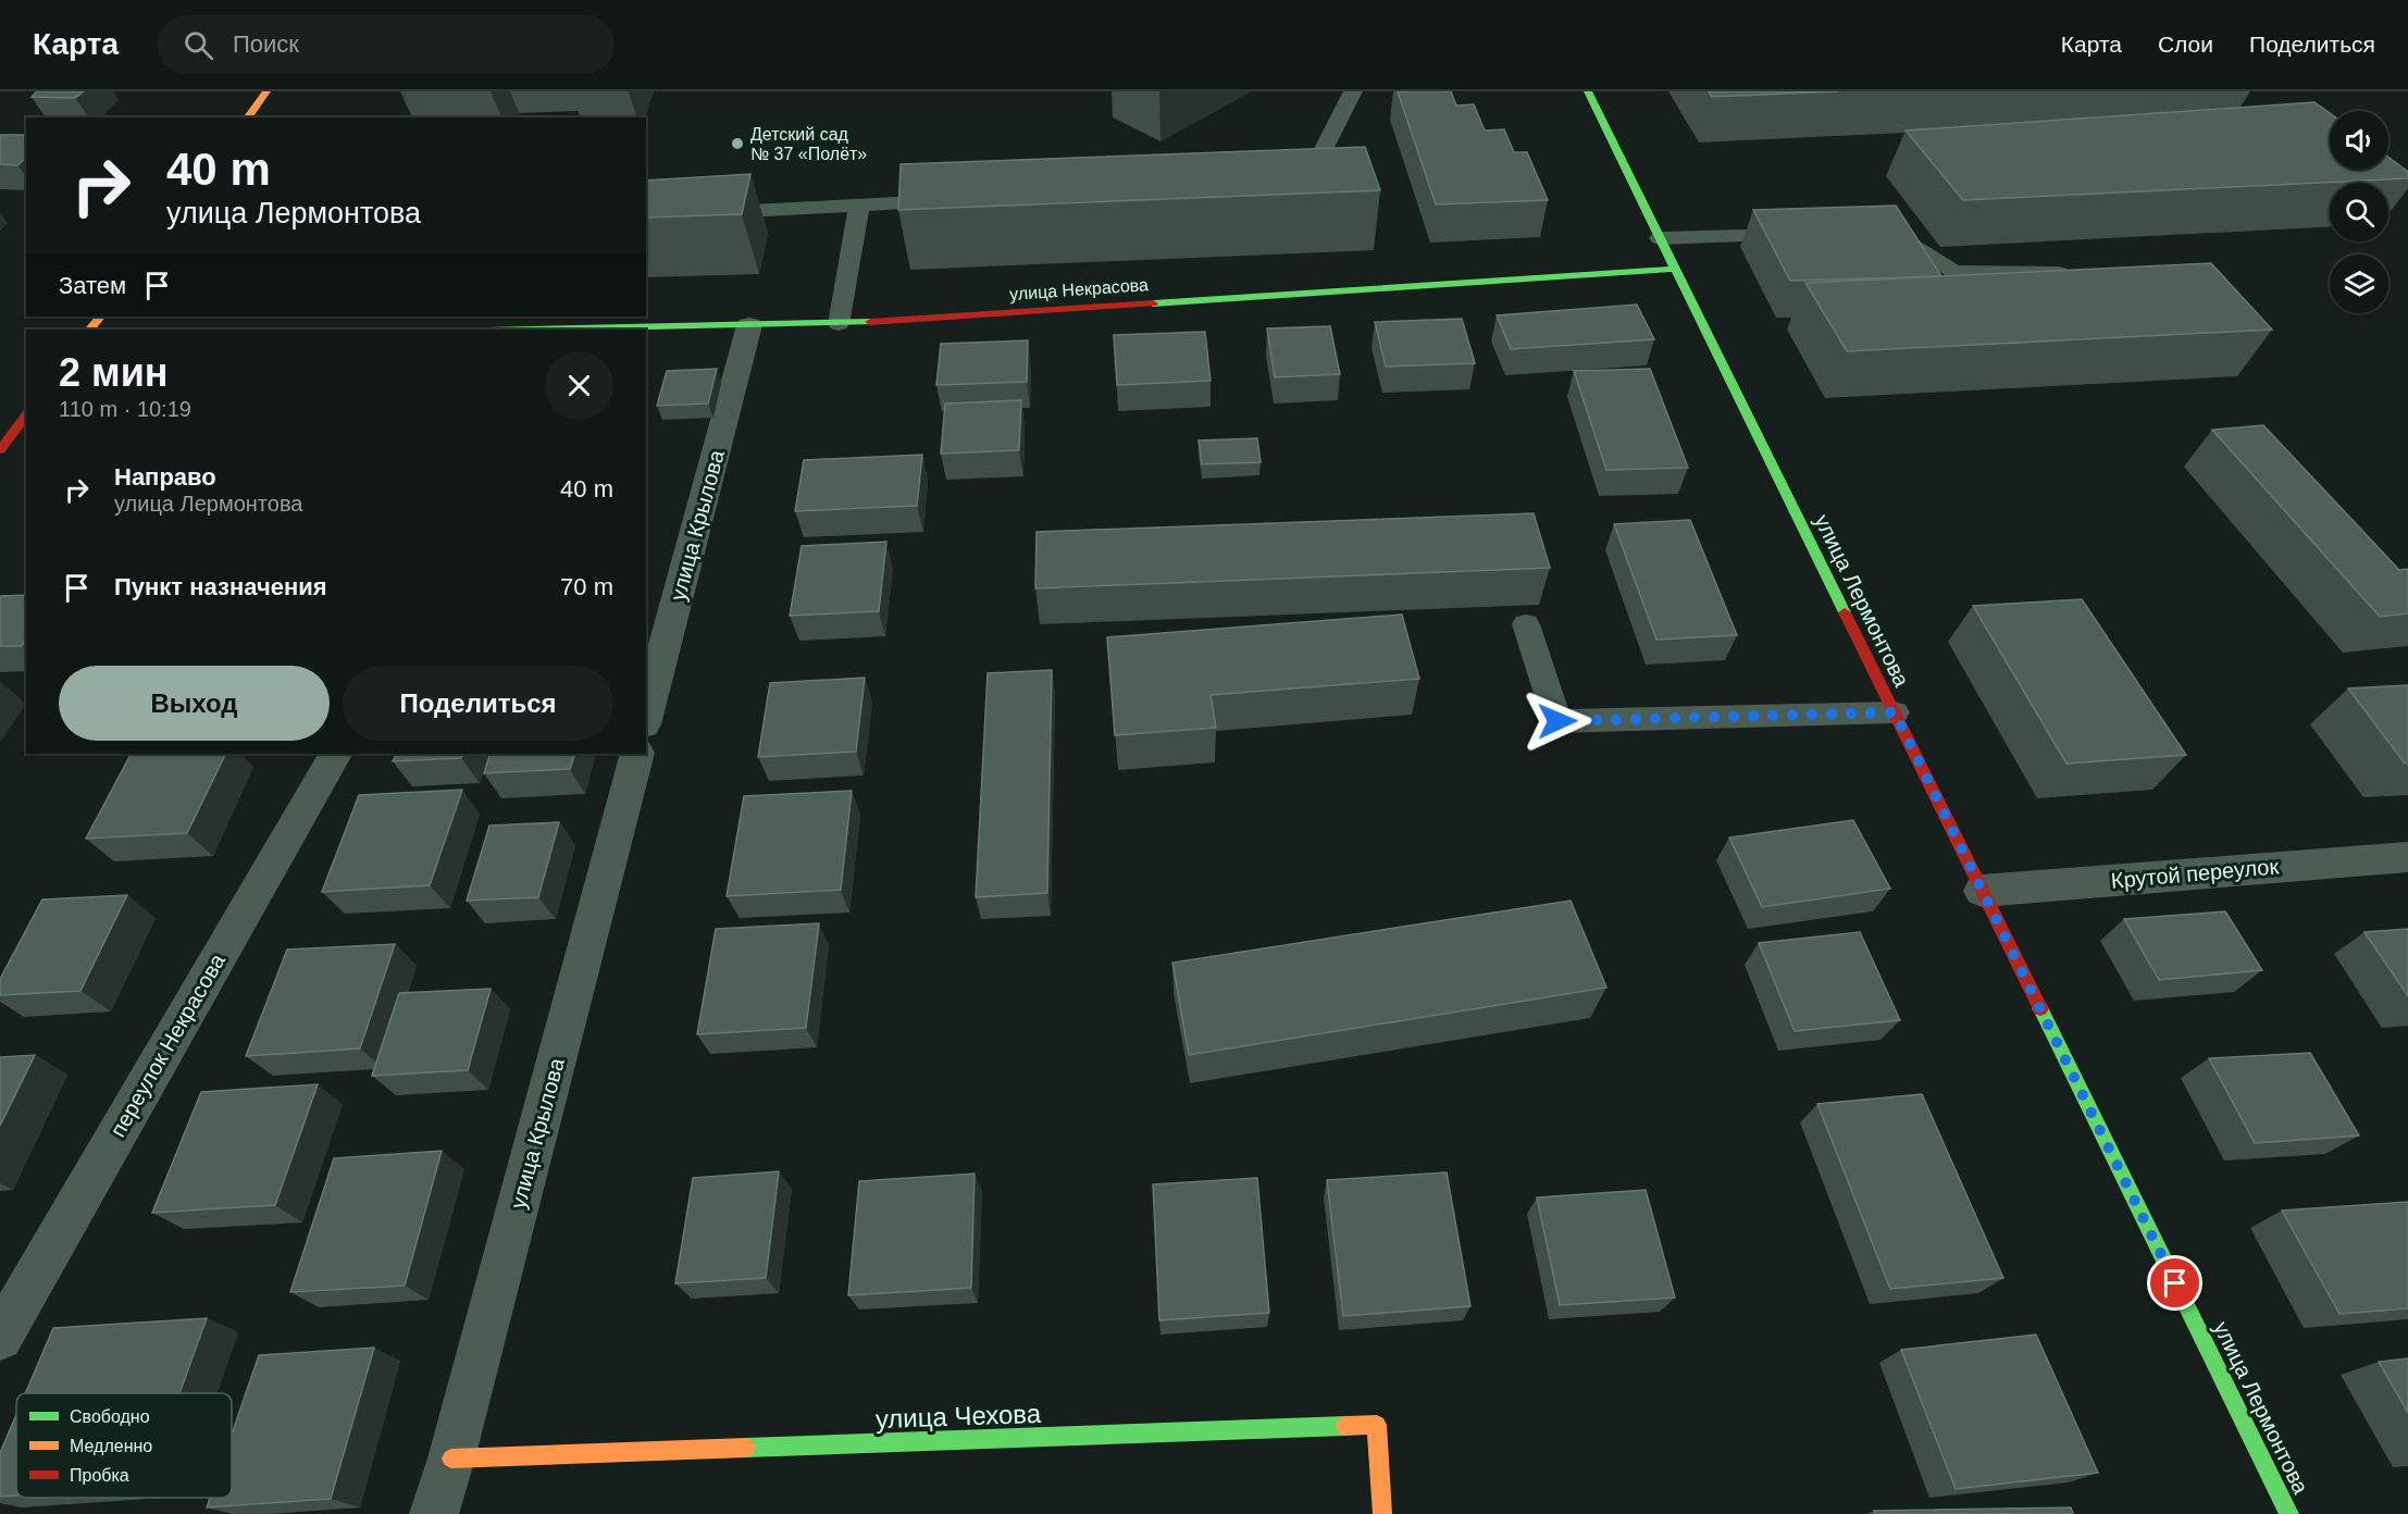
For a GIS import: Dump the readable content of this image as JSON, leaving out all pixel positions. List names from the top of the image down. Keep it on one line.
{"streets":{"street":["улица Некрасова","улица Крылова","улица Лермонтова","Крутой переулок","переулок Некрасова","улица Чехова"]},"crossings":[["улица Некрасова","улица Крылова"],["улица Некрасова","улица Лермонтова"],["улица Крылова","улица Чехова"],["улица Лермонтова","Крутой переулок"]],"places":["Детский сад № 37 «Полёт»"],"legend":["Свободно","Медленно","Пробка"],"page":{"header":"Карта","search":"Поиск","nav":["Карта","Слои","Поделиться"],"turn":["40 m","улица Лермонтова"],"then":"Затем","heading":["2 мин","110 m · 10:19"],"list":[{"name":"Направо","note":"улица Лермонтова","value":"40 m"},{"name":"Пункт назначения","value":"70 m"}],"buttons":["Выход","Поделиться"]}}
